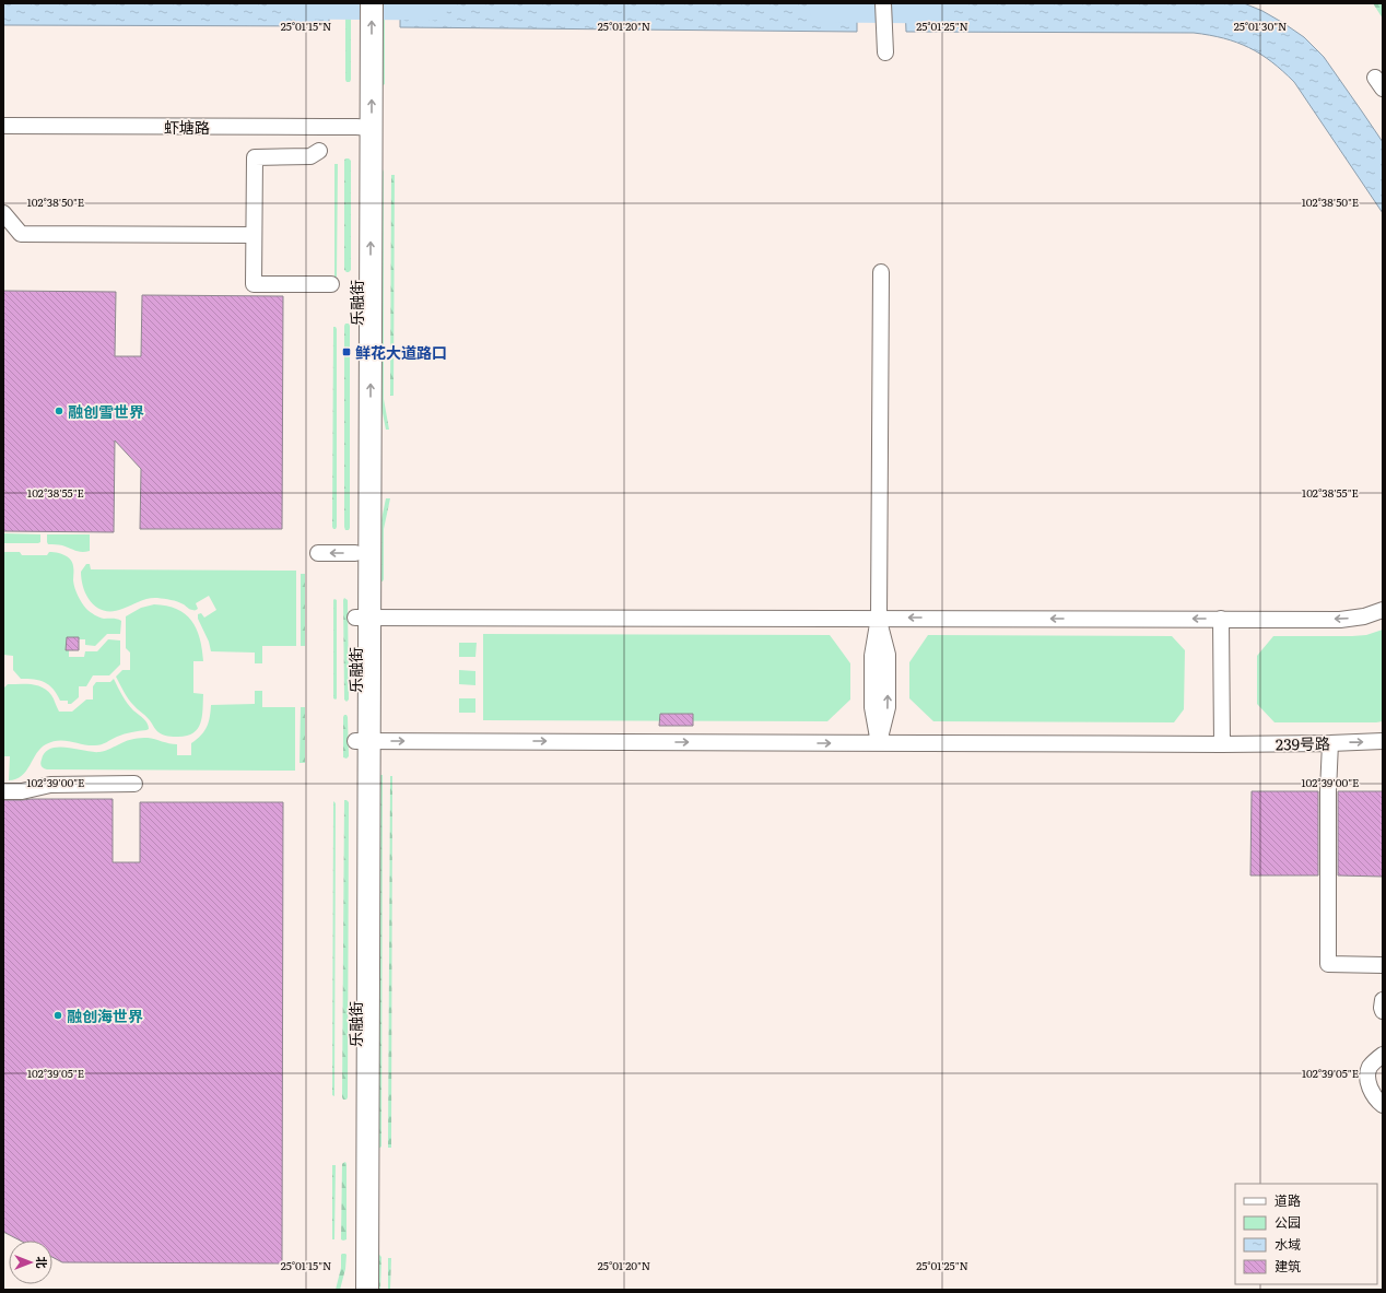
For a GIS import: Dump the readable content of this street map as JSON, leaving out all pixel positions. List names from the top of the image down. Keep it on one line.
{"streets":{"street":["虾塘路","乐融街","239号路"]},"crossings":[["虾塘路","乐融街"],["乐融街","239号路"]],"places":{"transit":["鲜花大道路口"],"other":["融创雪世界","融创海世界"]},"legend":["道路","公园","水域","建筑"],"north":"right","coordinates":["25°01'15\"N","25°01'20\"N","25°01'25\"N","25°01'30\"N","102°38'50\"E","102°38'55\"E","102°39'00\"E","102°39'05\"E"]}
